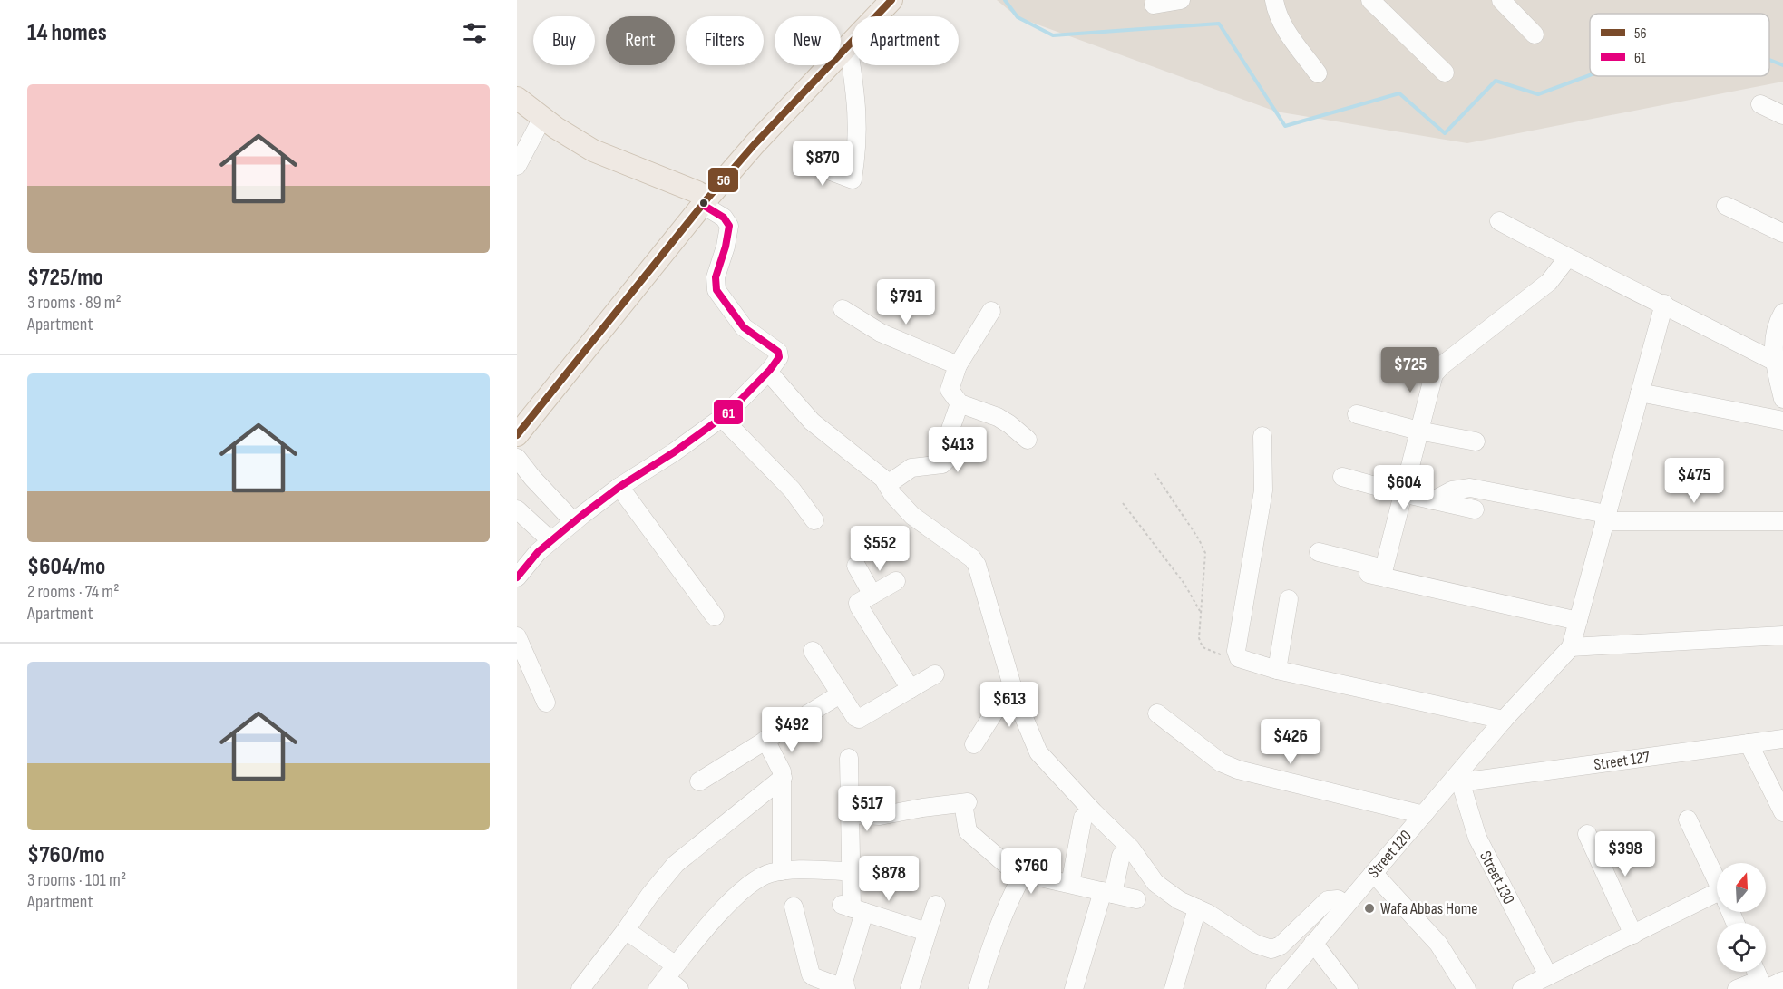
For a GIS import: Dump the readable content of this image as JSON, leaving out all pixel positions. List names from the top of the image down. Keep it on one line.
{"streets":{"street":["Street 127","Street 120","Street 130"]},"crossings":[["Street 127","Street 120"],["Street 127","Street 130"],["Street 120","Street 130"]],"places":["Wafa Abbas Home"],"lines":["transit line 56","transit line 61"],"legend":["56","61"],"north":"top","page":{"heading":"14 homes","chip":["Buy","Rent","Filters","New","Apartment"],"list":[{"name":"$725/mo","note":"3 rooms · 89 m² · Apartment"},{"name":"$604/mo","note":"2 rooms · 74 m² · Apartment"},{"name":"$760/mo","note":"3 rooms · 101 m² · Apartment"}],"price":["$870","$791","$725","$413","$475","$604","$552","$613","$492","$426","$517","$398","$760","$878"]}}
